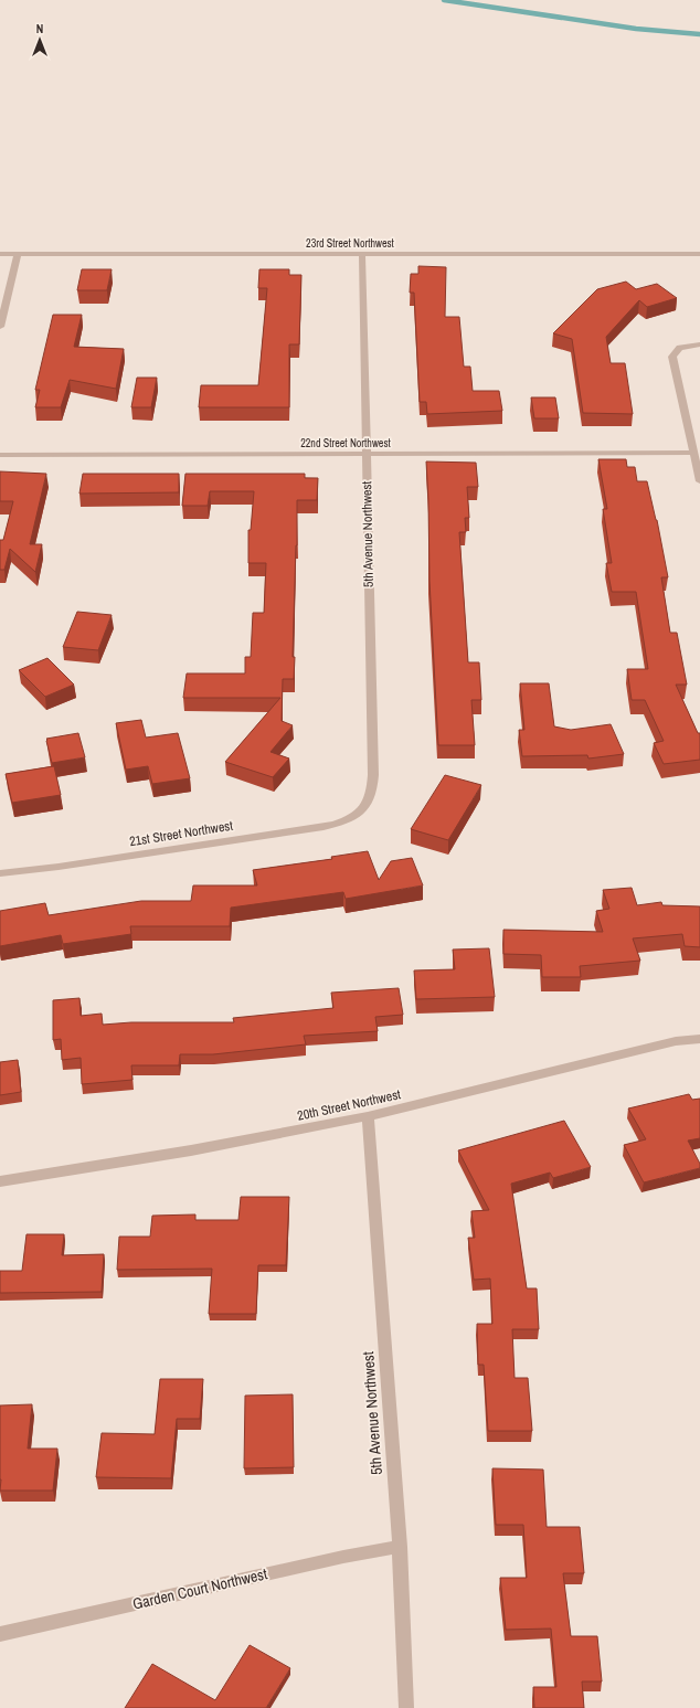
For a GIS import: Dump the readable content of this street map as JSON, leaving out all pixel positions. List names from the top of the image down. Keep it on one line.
{"streets":{"street":["23rd Street Northwest","22nd Street Northwest","5th Avenue Northwest","21st Street Northwest","20th Street Northwest","Garden Court Northwest"]},"crossings":[["23rd Street Northwest","5th Avenue Northwest"],["22nd Street Northwest","5th Avenue Northwest"],["5th Avenue Northwest","21st Street Northwest"],["5th Avenue Northwest","20th Street Northwest"],["5th Avenue Northwest","Garden Court Northwest"]],"north":"top"}
